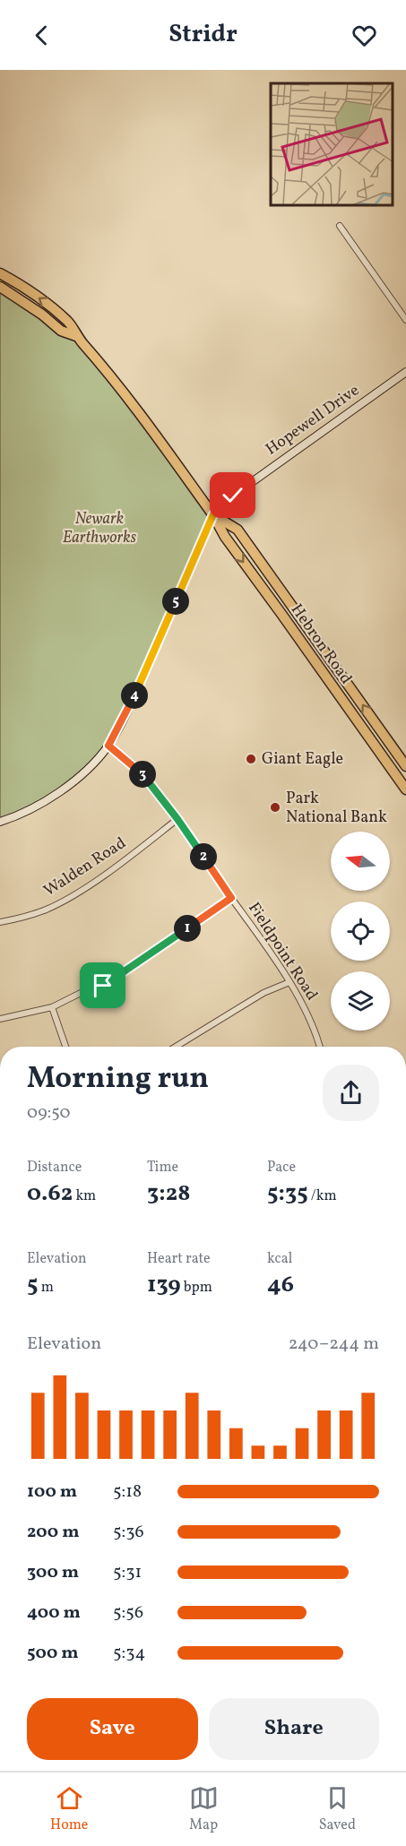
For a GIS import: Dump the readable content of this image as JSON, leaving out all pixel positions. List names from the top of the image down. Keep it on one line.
{"streets":{"highway":["Hebron Road"],"main road":["Hopewell Drive"],"street":["Walden Road","Fieldpoint Road"]},"crossings":[["Hopewell Drive","Hebron Road"],["Walden Road","Fieldpoint Road"]],"parks":["Newark Earthworks"],"places":["Giant Eagle","Park National Bank"],"north":"left","page":{"header":"Stridr","pins":["5","4","3","2","1"],"heading":["Morning run","09:50"],"stats":[["Distance","0.62 km"],["Time","3:28"],["Pace","5:35 /km"],["Elevation","5 m"],["Heart rate","139 bpm"],["kcal","46"]],"chart":["Elevation","240–244 m"],"list":[{"name":"100 m","note":"5:18"},{"name":"200 m","note":"5:36"},{"name":"300 m","note":"5:31"},{"name":"400 m","note":"5:56"},{"name":"500 m","note":"5:34"}],"buttons":["Save","Share"],"tabs":["Home","Map","Saved"]}}
